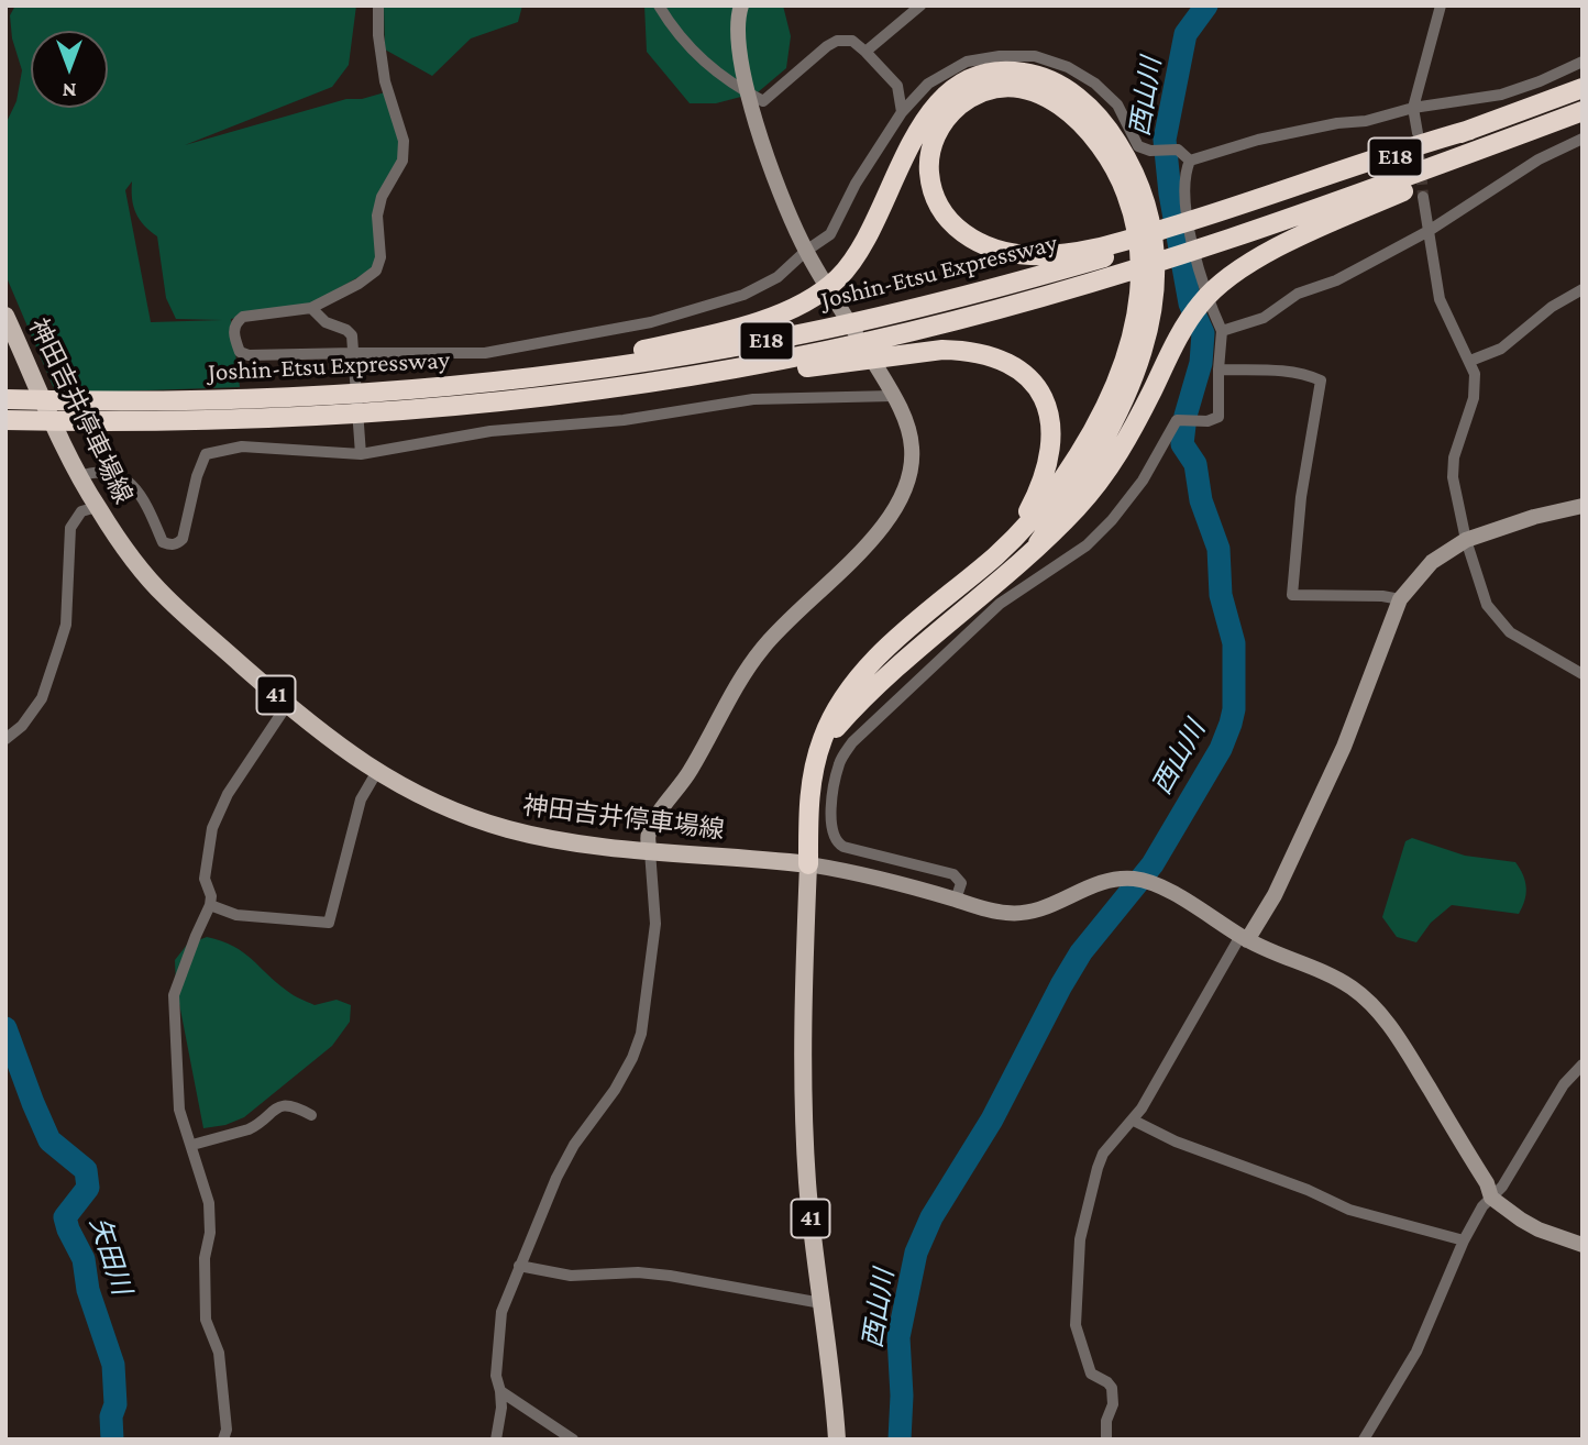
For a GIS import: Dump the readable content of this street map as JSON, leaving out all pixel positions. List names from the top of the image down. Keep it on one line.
{"streets":{"highway":["E18","Joshin-Etsu Expressway"],"main road":["神田吉井停車場線","41"]},"crossings":[["神田吉井停車場線","41"]],"water":["西山川","矢田川"],"north":"bottom"}
